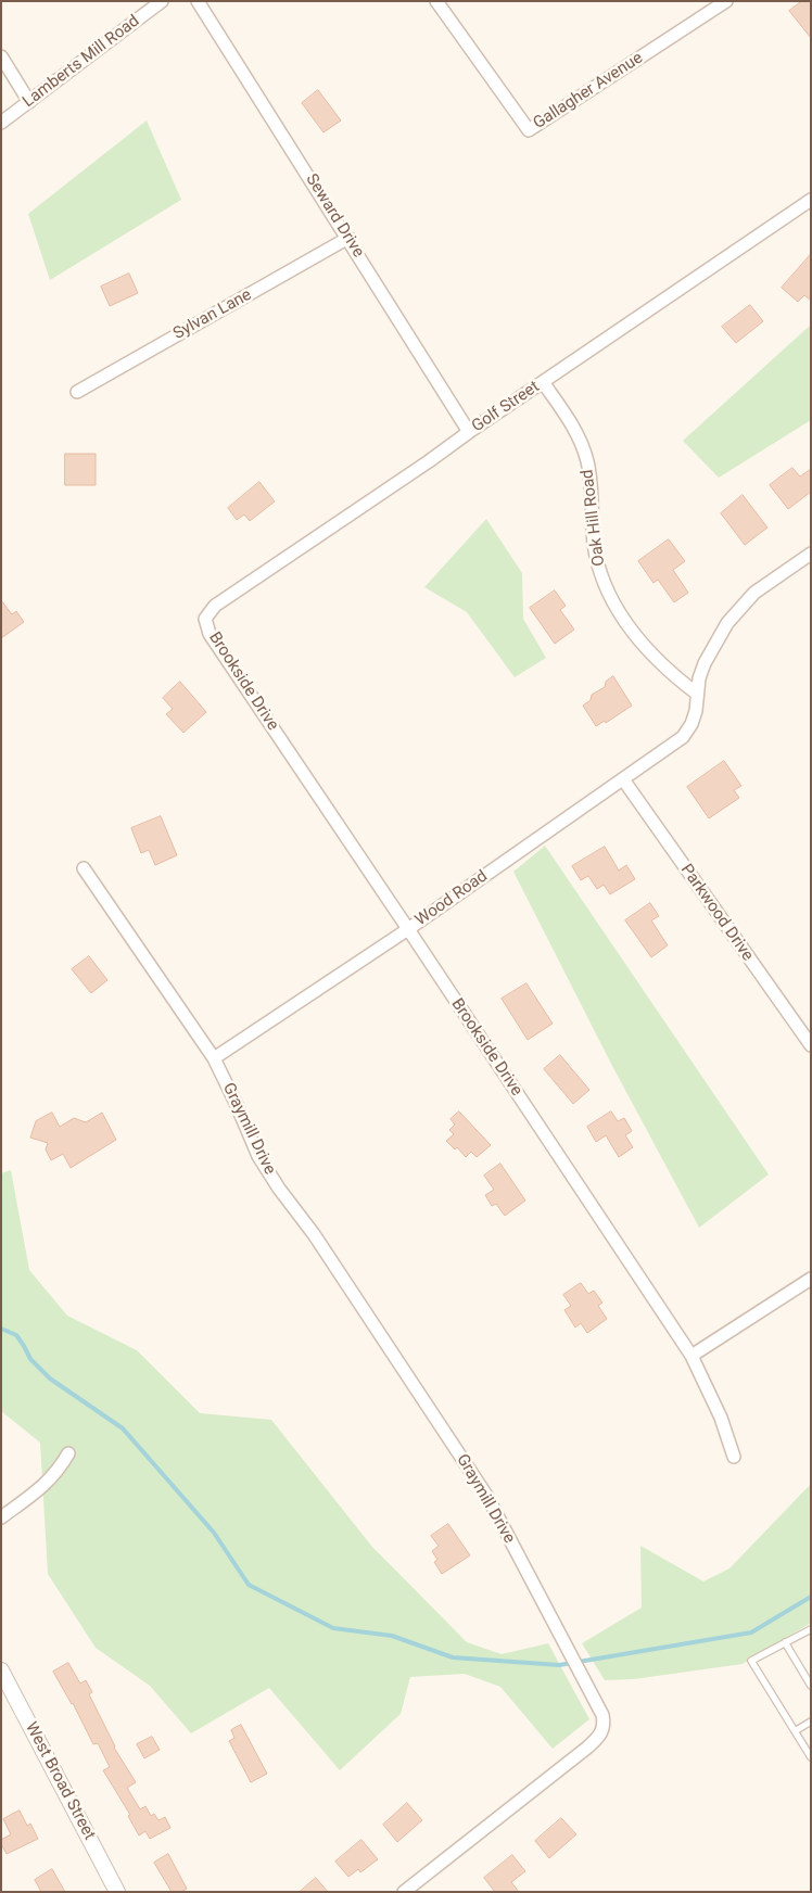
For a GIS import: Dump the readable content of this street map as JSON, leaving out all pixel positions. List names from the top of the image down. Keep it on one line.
{"streets":{"street":["Lamberts Mill Road","Gallagher Avenue","Seward Drive","Sylvan Lane","Golf Street","Oak Hill Road","Brookside Drive","Wood Road","Parkwood Drive","Graymill Drive","West Broad Street"]},"crossings":[["Seward Drive","Sylvan Lane"],["Seward Drive","Golf Street"],["Golf Street","Oak Hill Road"],["Golf Street","Brookside Drive"],["Oak Hill Road","Wood Road"],["Brookside Drive","Wood Road"],["Wood Road","Parkwood Drive"],["Wood Road","Graymill Drive"]]}
